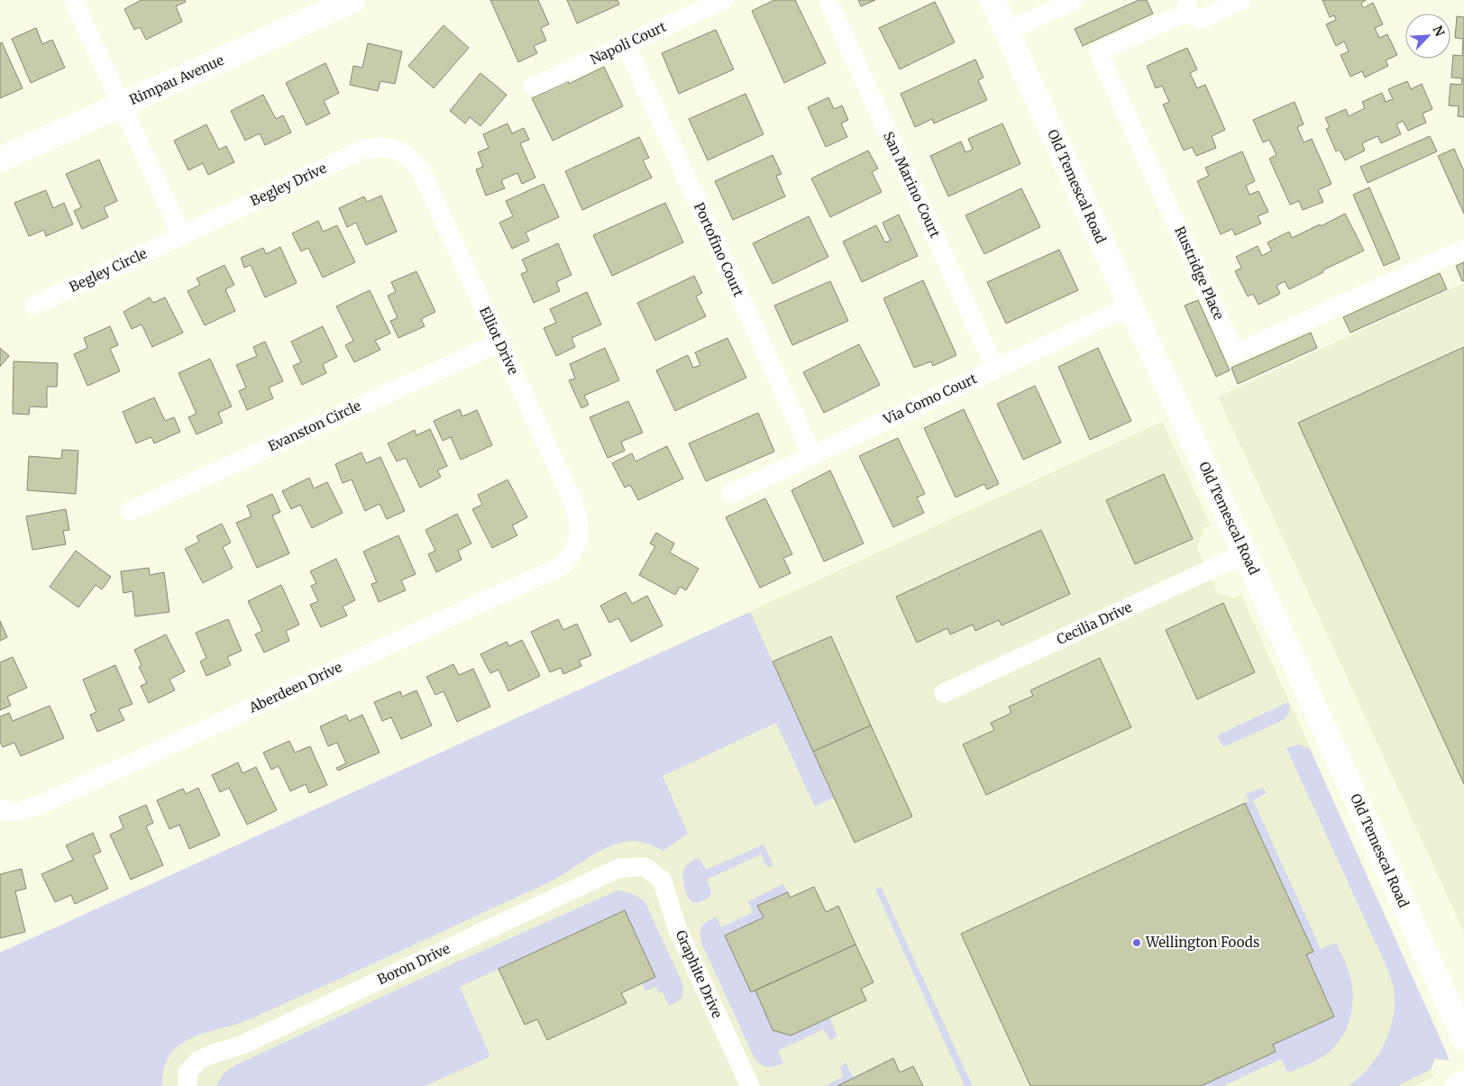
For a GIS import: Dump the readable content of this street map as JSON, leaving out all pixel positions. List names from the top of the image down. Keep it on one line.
{"streets":{"street":["Napoli Court","Rimpau Avenue","Begley Drive","San Marino Court","Old Temescal Road","Portofino Court","Begley Circle","Rustridge Place","Elliot Drive","Via Como Court","Evanston Circle","Cecilia Drive","Aberdeen Drive","Boron Drive","Graphite Drive"]},"crossings":[["Napoli Court","Portofino Court"],["Begley Drive","Begley Circle"],["Begley Drive","Elliot Drive"],["San Marino Court","Via Como Court"],["Old Temescal Road","Via Como Court"],["Old Temescal Road","Cecilia Drive"],["Portofino Court","Via Como Court"],["Elliot Drive","Evanston Circle"],["Elliot Drive","Aberdeen Drive"],["Boron Drive","Graphite Drive"]],"places":["Wellington Foods"],"north":"top right"}
